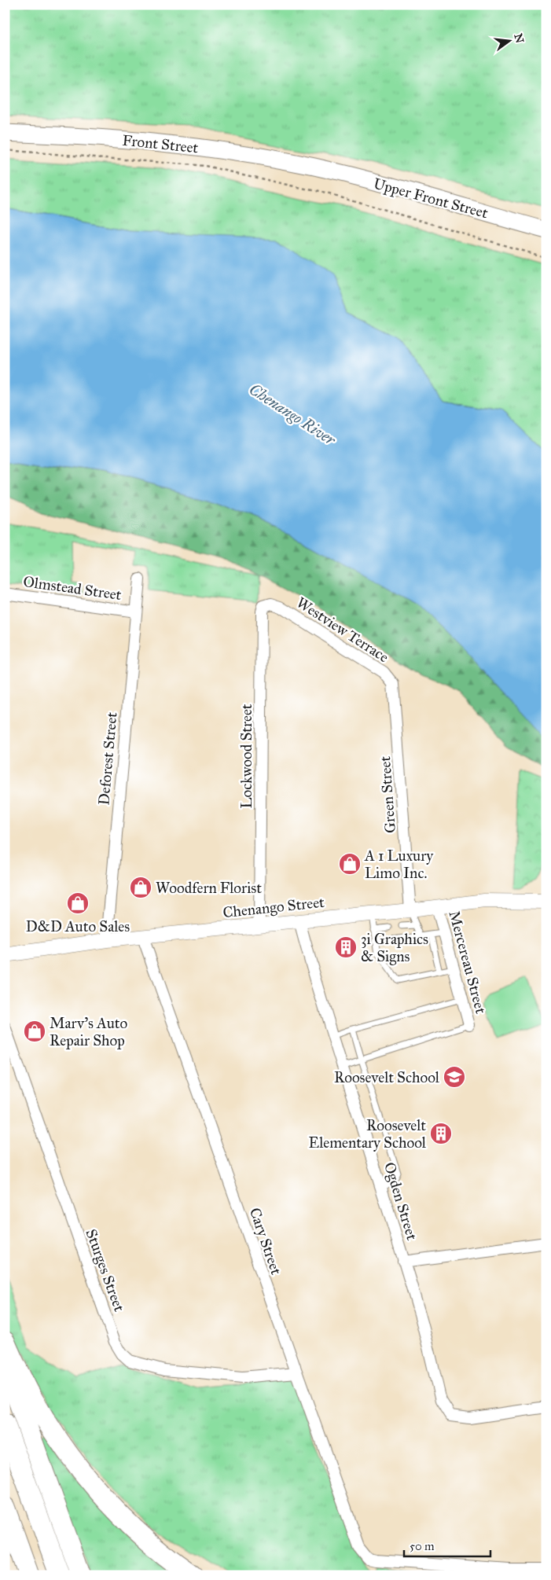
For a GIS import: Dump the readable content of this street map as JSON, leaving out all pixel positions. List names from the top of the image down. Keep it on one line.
{"streets":{"main road":["Front Street","Upper Front Street"],"street":["Olmstead Street","Westview Terrace","Lockwood Street","Deforest Street","Green Street","Chenango Street","Mercereau Street","Ogden Street","Cary Street","Sturges Street"]},"crossings":[["Front Street","Upper Front Street"],["Olmstead Street","Deforest Street"],["Westview Terrace","Lockwood Street"],["Westview Terrace","Green Street"],["Lockwood Street","Chenango Street"],["Deforest Street","Chenango Street"],["Green Street","Chenango Street"],["Chenango Street","Mercereau Street"],["Chenango Street","Ogden Street"],["Chenango Street","Cary Street"],["Cary Street","Sturges Street"]],"water":["Chenango River"],"places":{"shop":["A 1 Luxury Limo Inc.","Woodfern Florist","D&D Auto Sales","Marv's Auto Repair Shop"],"building":["3i Graphics & Signs","Roosevelt Elementary School"],"school or university":["Roosevelt School"]},"scale_bar":"50 m","north":"right"}
